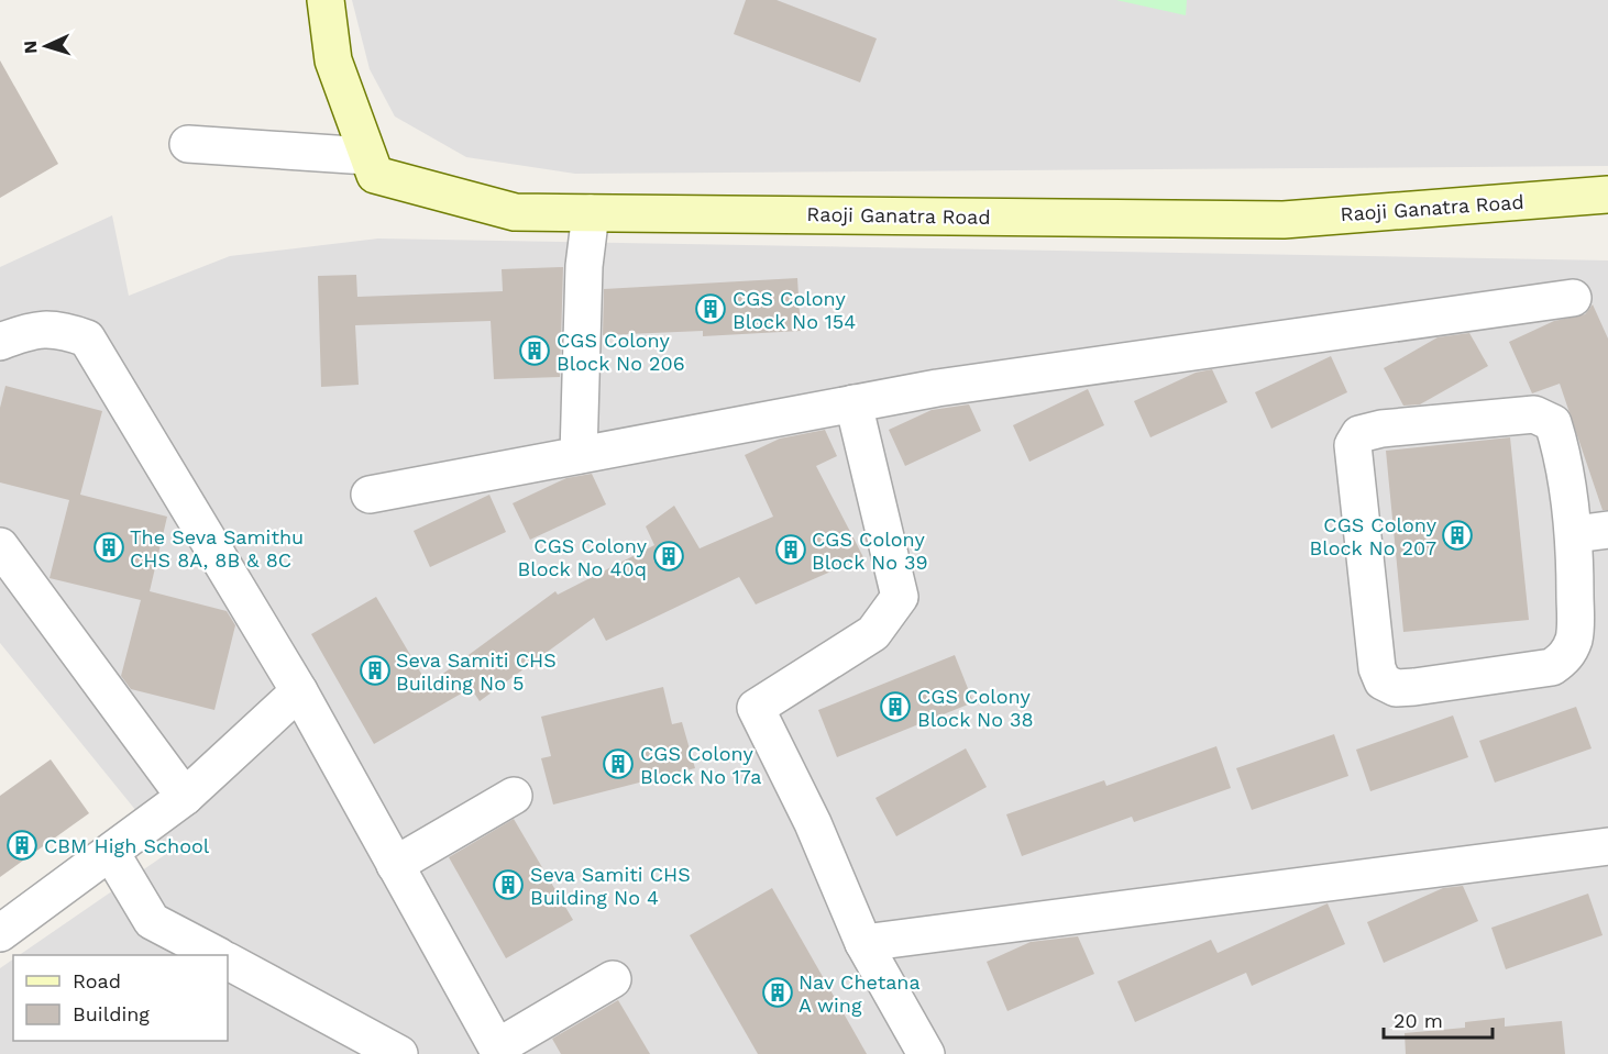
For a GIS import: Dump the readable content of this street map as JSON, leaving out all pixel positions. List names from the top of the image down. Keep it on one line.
{"streets":{"street":["Raoji Ganatra Road"]},"places":{"building":["CGS Colony Block No 154","CGS Colony Block No 206","CGS Colony Block No 207","The Seva Samithu CHS 8A, 8B & 8C","CGS Colony Block No 39","CGS Colony Block No 40q","Seva Samiti CHS Building No 5","CGS Colony Block No 38","CGS Colony Block No 17a","CBM High School","Seva Samiti CHS Building No 4","Nav Chetana A wing"]},"legend":["Road","Building"],"scale_bar":"20 m","north":"left"}
